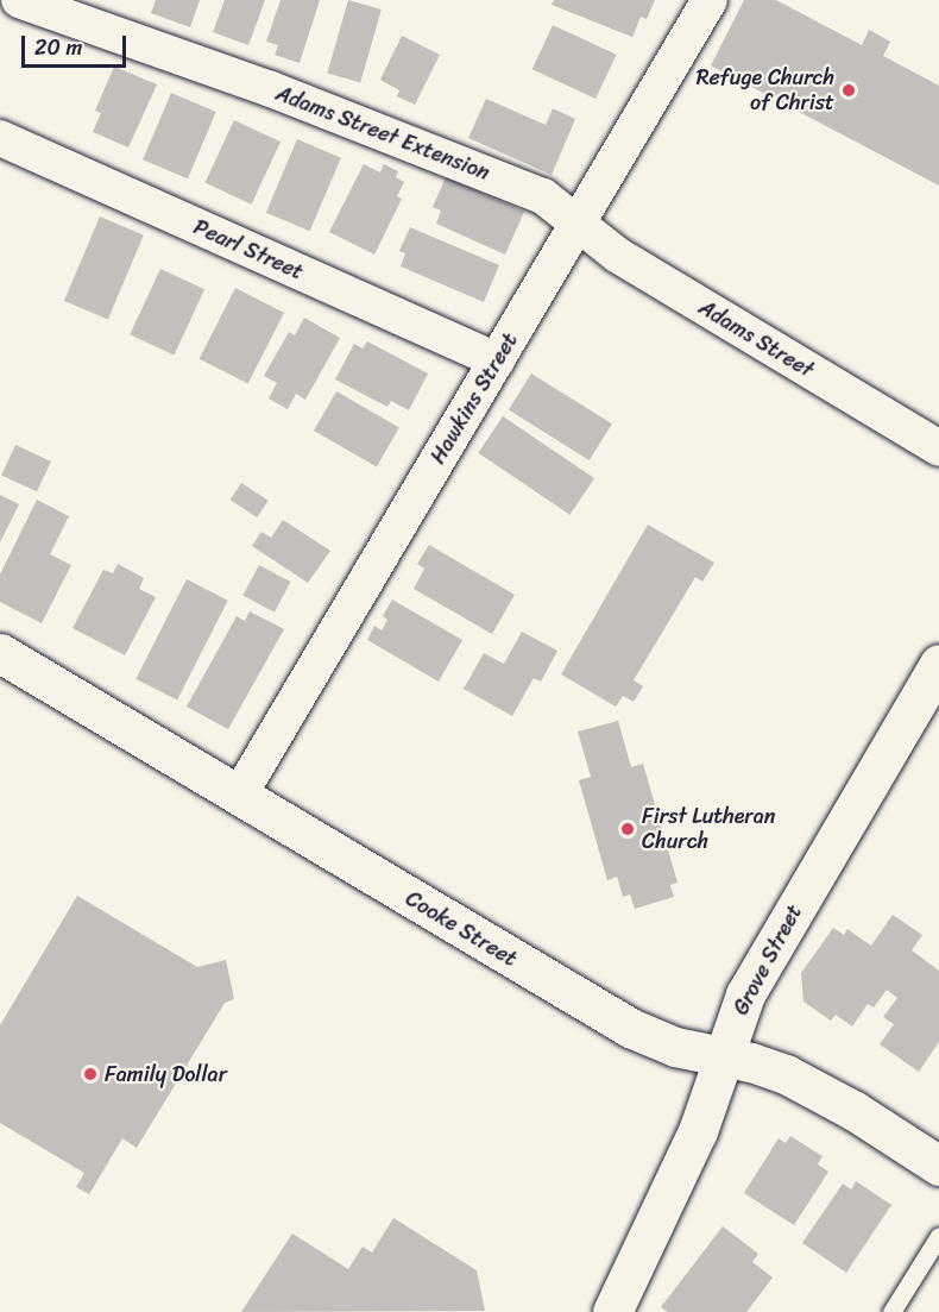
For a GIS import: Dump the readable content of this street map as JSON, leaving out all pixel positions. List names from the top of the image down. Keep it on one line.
{"streets":{"main road":["Cooke Street","Grove Street"],"street":["Adams Street Extension","Pearl Street","Adams Street","Hawkins Street"]},"crossings":[["Adams Street Extension","Adams Street"],["Adams Street Extension","Hawkins Street"],["Pearl Street","Hawkins Street"],["Adams Street","Hawkins Street"],["Hawkins Street","Cooke Street"],["Cooke Street","Grove Street"]],"places":["Refuge Church of Christ","First Lutheran Church","Family Dollar"],"scale_bar":"20 m"}
